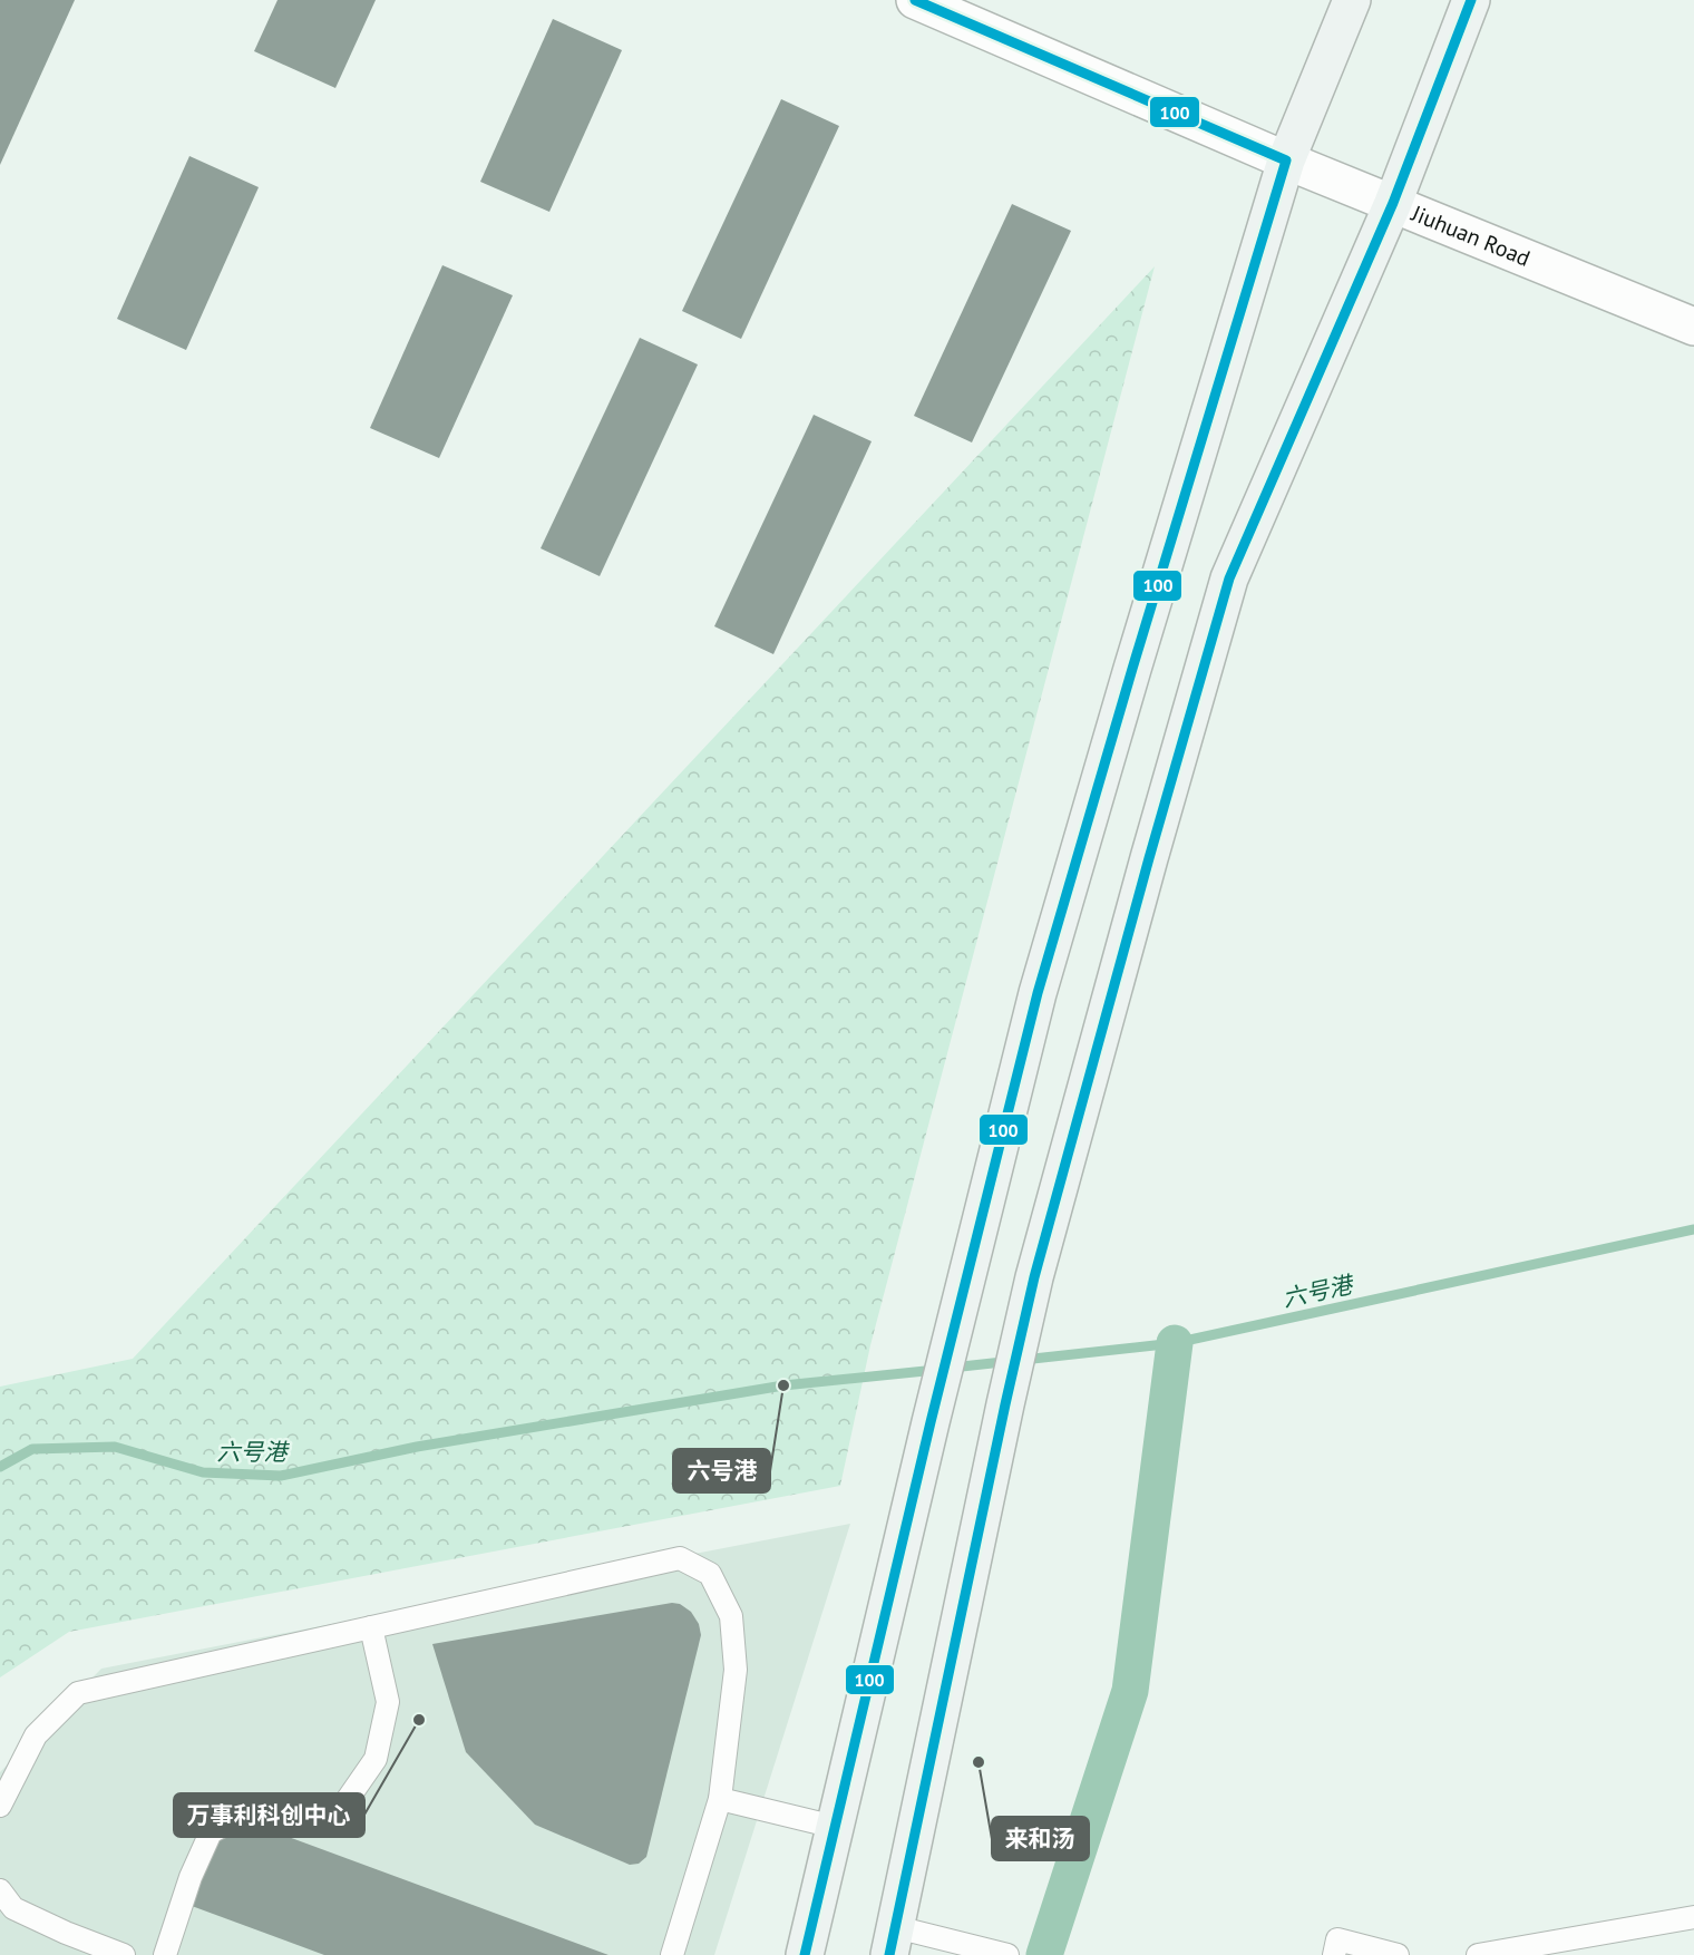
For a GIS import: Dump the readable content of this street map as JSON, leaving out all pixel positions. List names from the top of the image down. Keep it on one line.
{"streets":{"street":["Jiuhuan Road"]},"water":["六号港"],"places":["六号港","万事利科创中心","来和汤"],"lines":["transit line 100"]}
